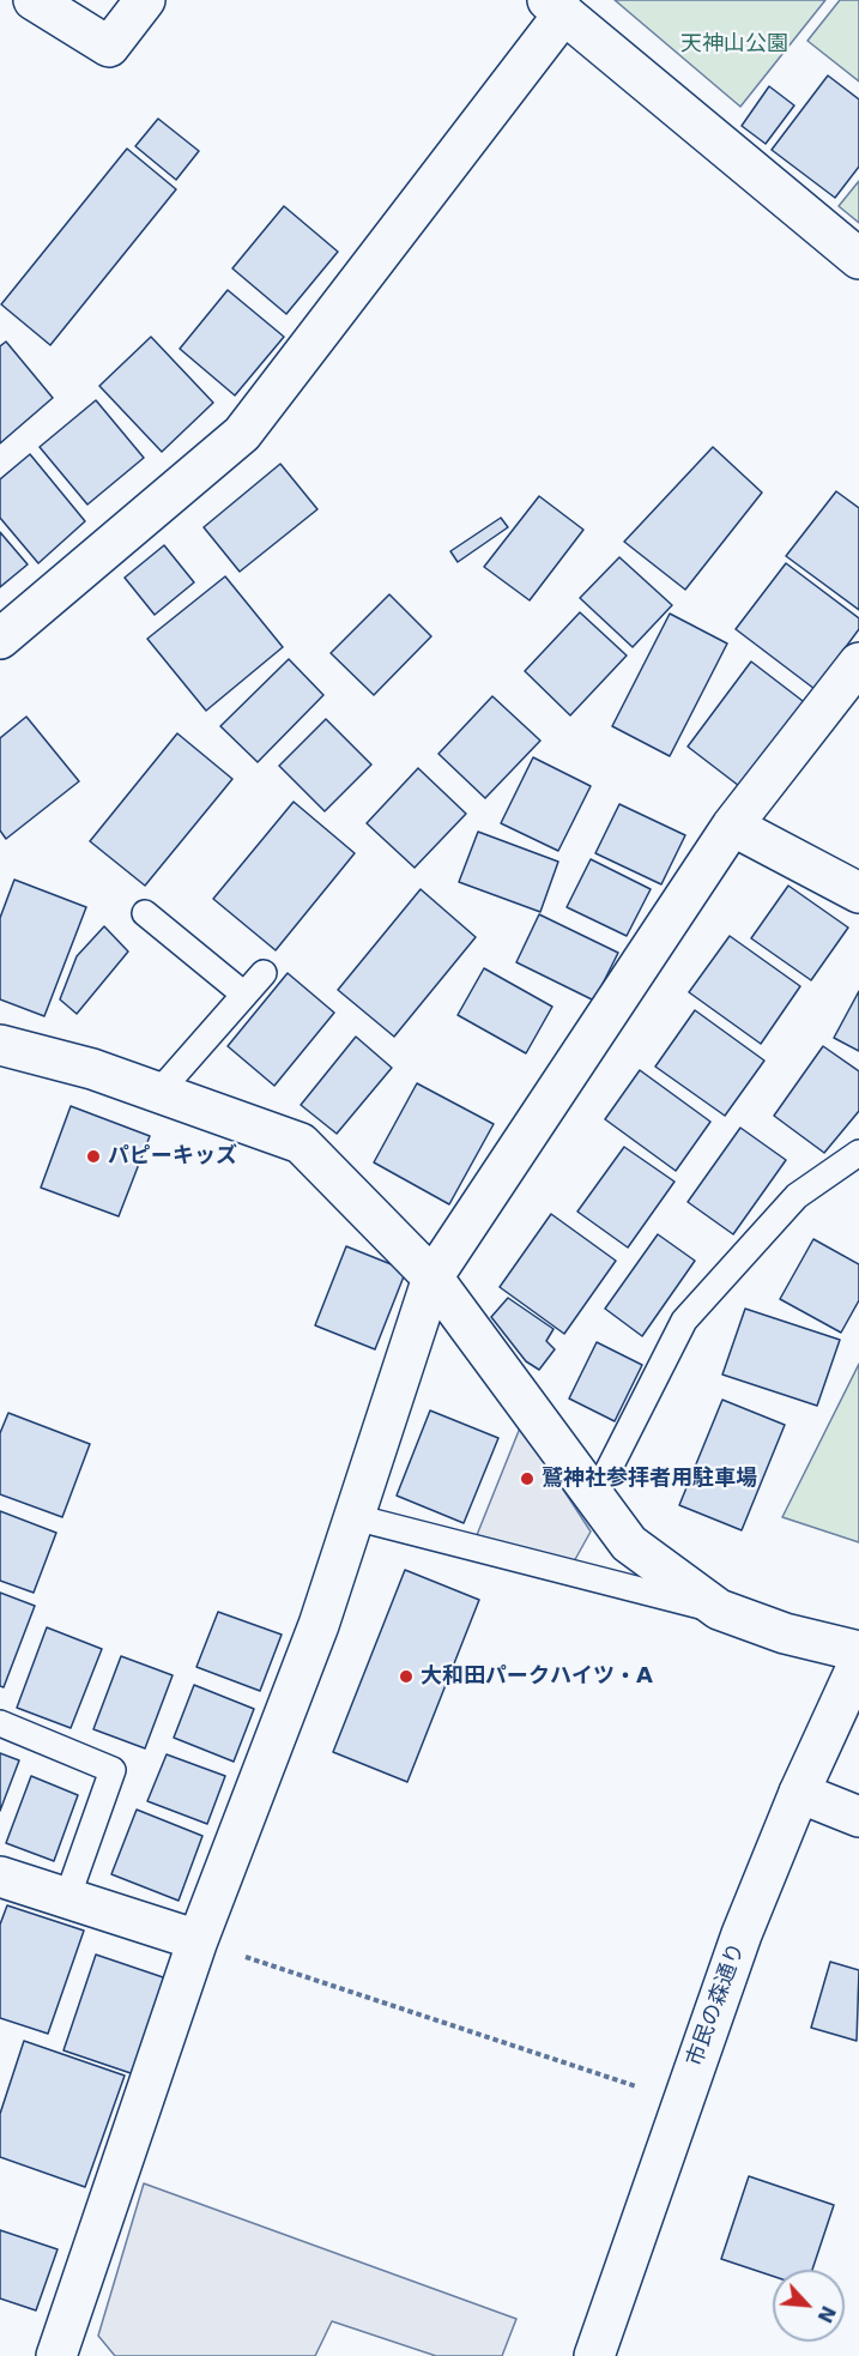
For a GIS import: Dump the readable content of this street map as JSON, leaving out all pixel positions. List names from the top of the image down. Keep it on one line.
{"streets":{"street":["市民の森通り"]},"parks":["天神山公園"],"places":["パピーキッズ","鷲神社参拝者用駐車場","大和田パークハイツ・A"],"north":"bottom right"}
